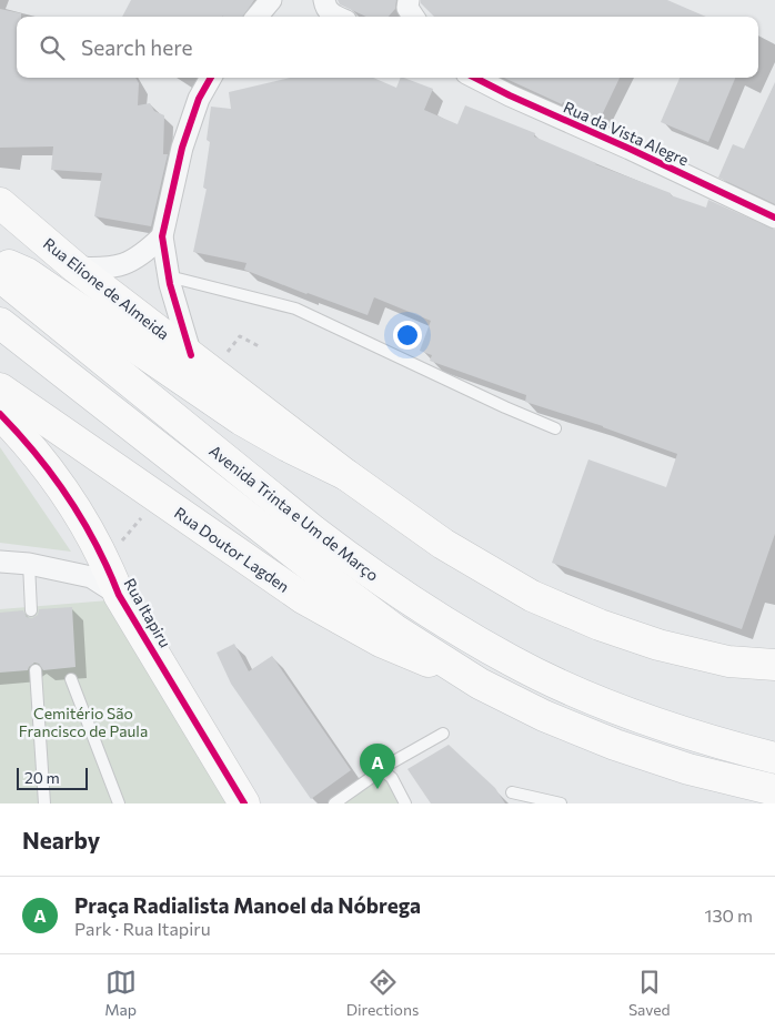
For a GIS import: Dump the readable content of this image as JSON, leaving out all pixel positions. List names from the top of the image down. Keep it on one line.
{"streets":{"main road":["Rua Elione de Almeida","Avenida Trinta e Um de Março","Rua Doutor Lagden","Rua Itapiru"],"street":["Rua da Vista Alegre"]},"crossings":[["Avenida Trinta e Um de Março","Rua Doutor Lagden"]],"parks":["Cemitério São Francisco de Paula"],"scale_bar":"20 m","page":{"search":"Search here","pins":"A","scale":"20 m","heading":"Nearby","list":[{"mark":"A","name":"Praça Radialista Manoel da Nóbrega","note":"Park · Rua Itapiru","value":"130 m"}],"nav":["Map","Directions","Saved"]}}
